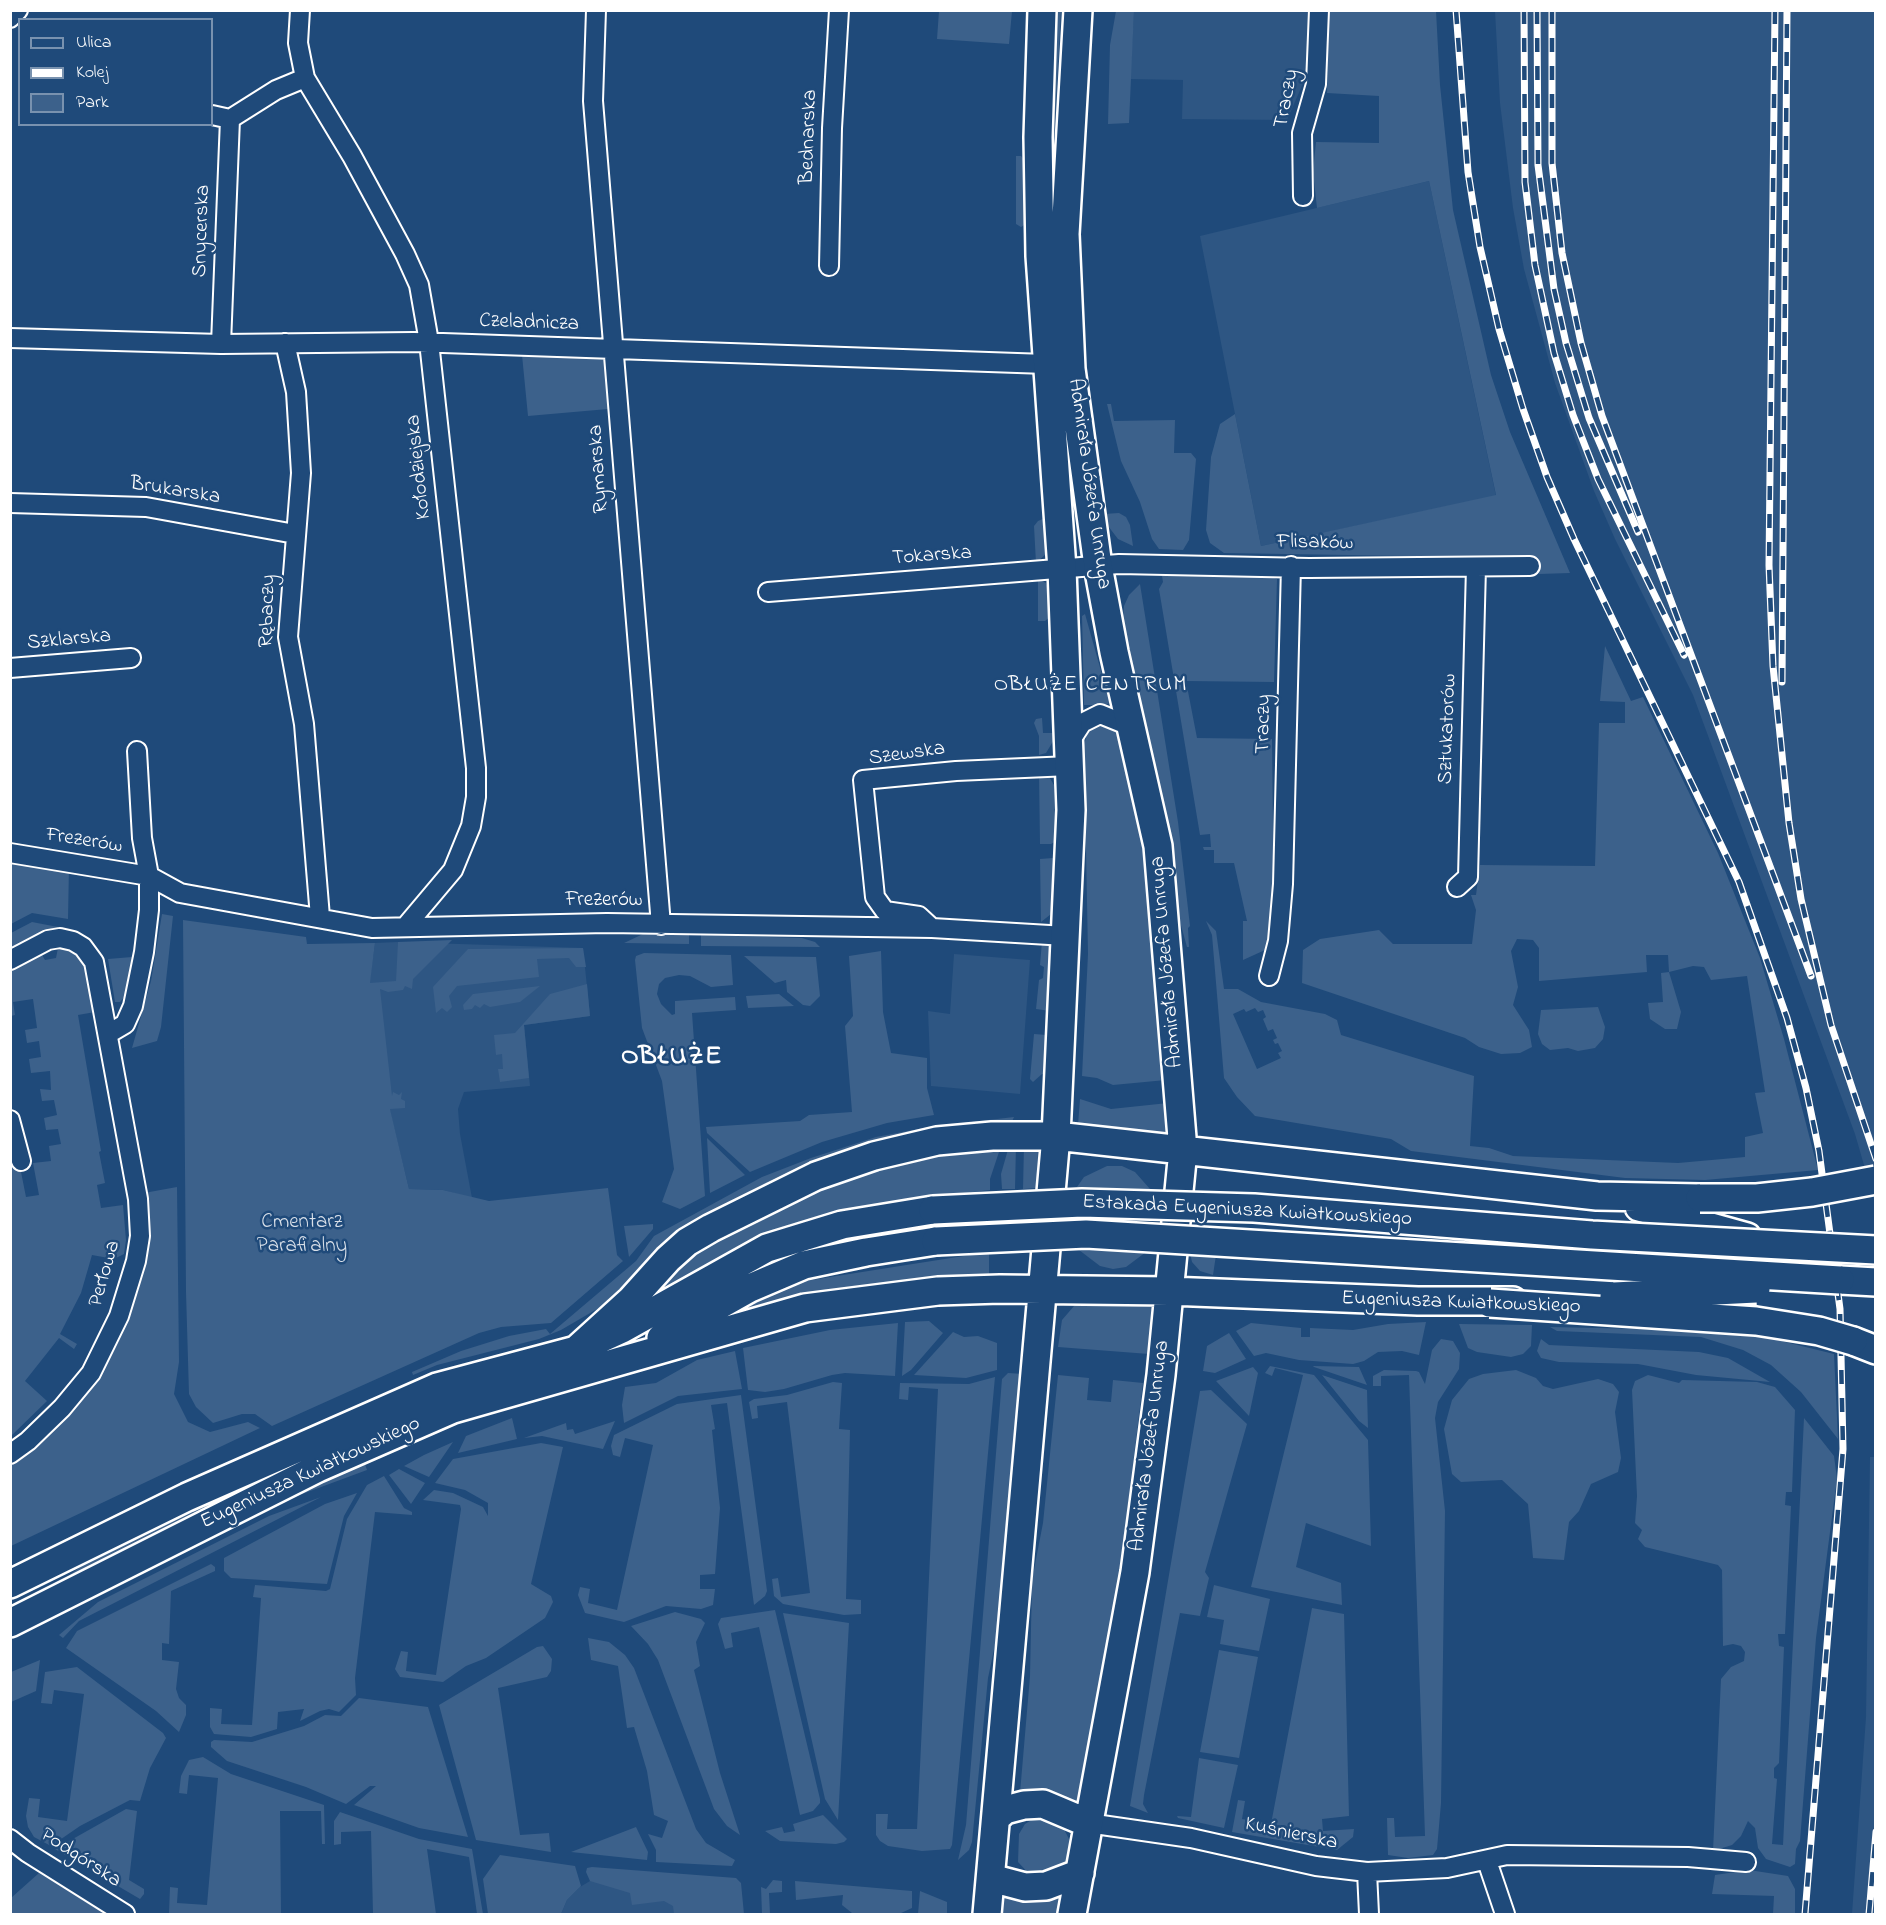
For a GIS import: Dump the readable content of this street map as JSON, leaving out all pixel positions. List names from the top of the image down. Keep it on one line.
{"streets":{"main road":["Admirała Józefa Unruga","Estakada Eugeniusza Kwiatkowskiego","Eugeniusza Kwiatkowskiego"],"street":["Traczy","Bednarska","Snycerska","Czeladnicza","Kołodziejska","Rymarska","Brukarska","Flisaków","Tokarska","Rębaczy","Szklarska","Sztukatorów","Szewska","Frezerów","Perłowa","Kuśnierska","Podgórska"]},"crossings":[["Traczy","Flisaków"],["Snycerska","Czeladnicza"],["Czeladnicza","Kołodziejska"],["Czeladnicza","Rymarska"],["Czeladnicza","Admirała Józefa Unruga"],["Czeladnicza","Rębaczy"],["Kołodziejska","Frezerów"],["Rymarska","Frezerów"],["Admirała Józefa Unruga","Flisaków"],["Admirała Józefa Unruga","Tokarska"],["Admirała Józefa Unruga","Szewska"],["Admirała Józefa Unruga","Frezerów"],["Admirała Józefa Unruga","Eugeniusza Kwiatkowskiego"],["Admirała Józefa Unruga","Kuśnierska"],["Brukarska","Rębaczy"],["Flisaków","Tokarska"],["Flisaków","Sztukatorów"],["Rębaczy","Frezerów"],["Szewska","Frezerów"],["Estakada Eugeniusza Kwiatkowskiego","Eugeniusza Kwiatkowskiego"]],"districts":["OBŁUŻE CENTRUM","OBŁUŻE"],"parks":["Cmentarz Parafialny"],"legend":["Ulica","Kolej","Park"]}
